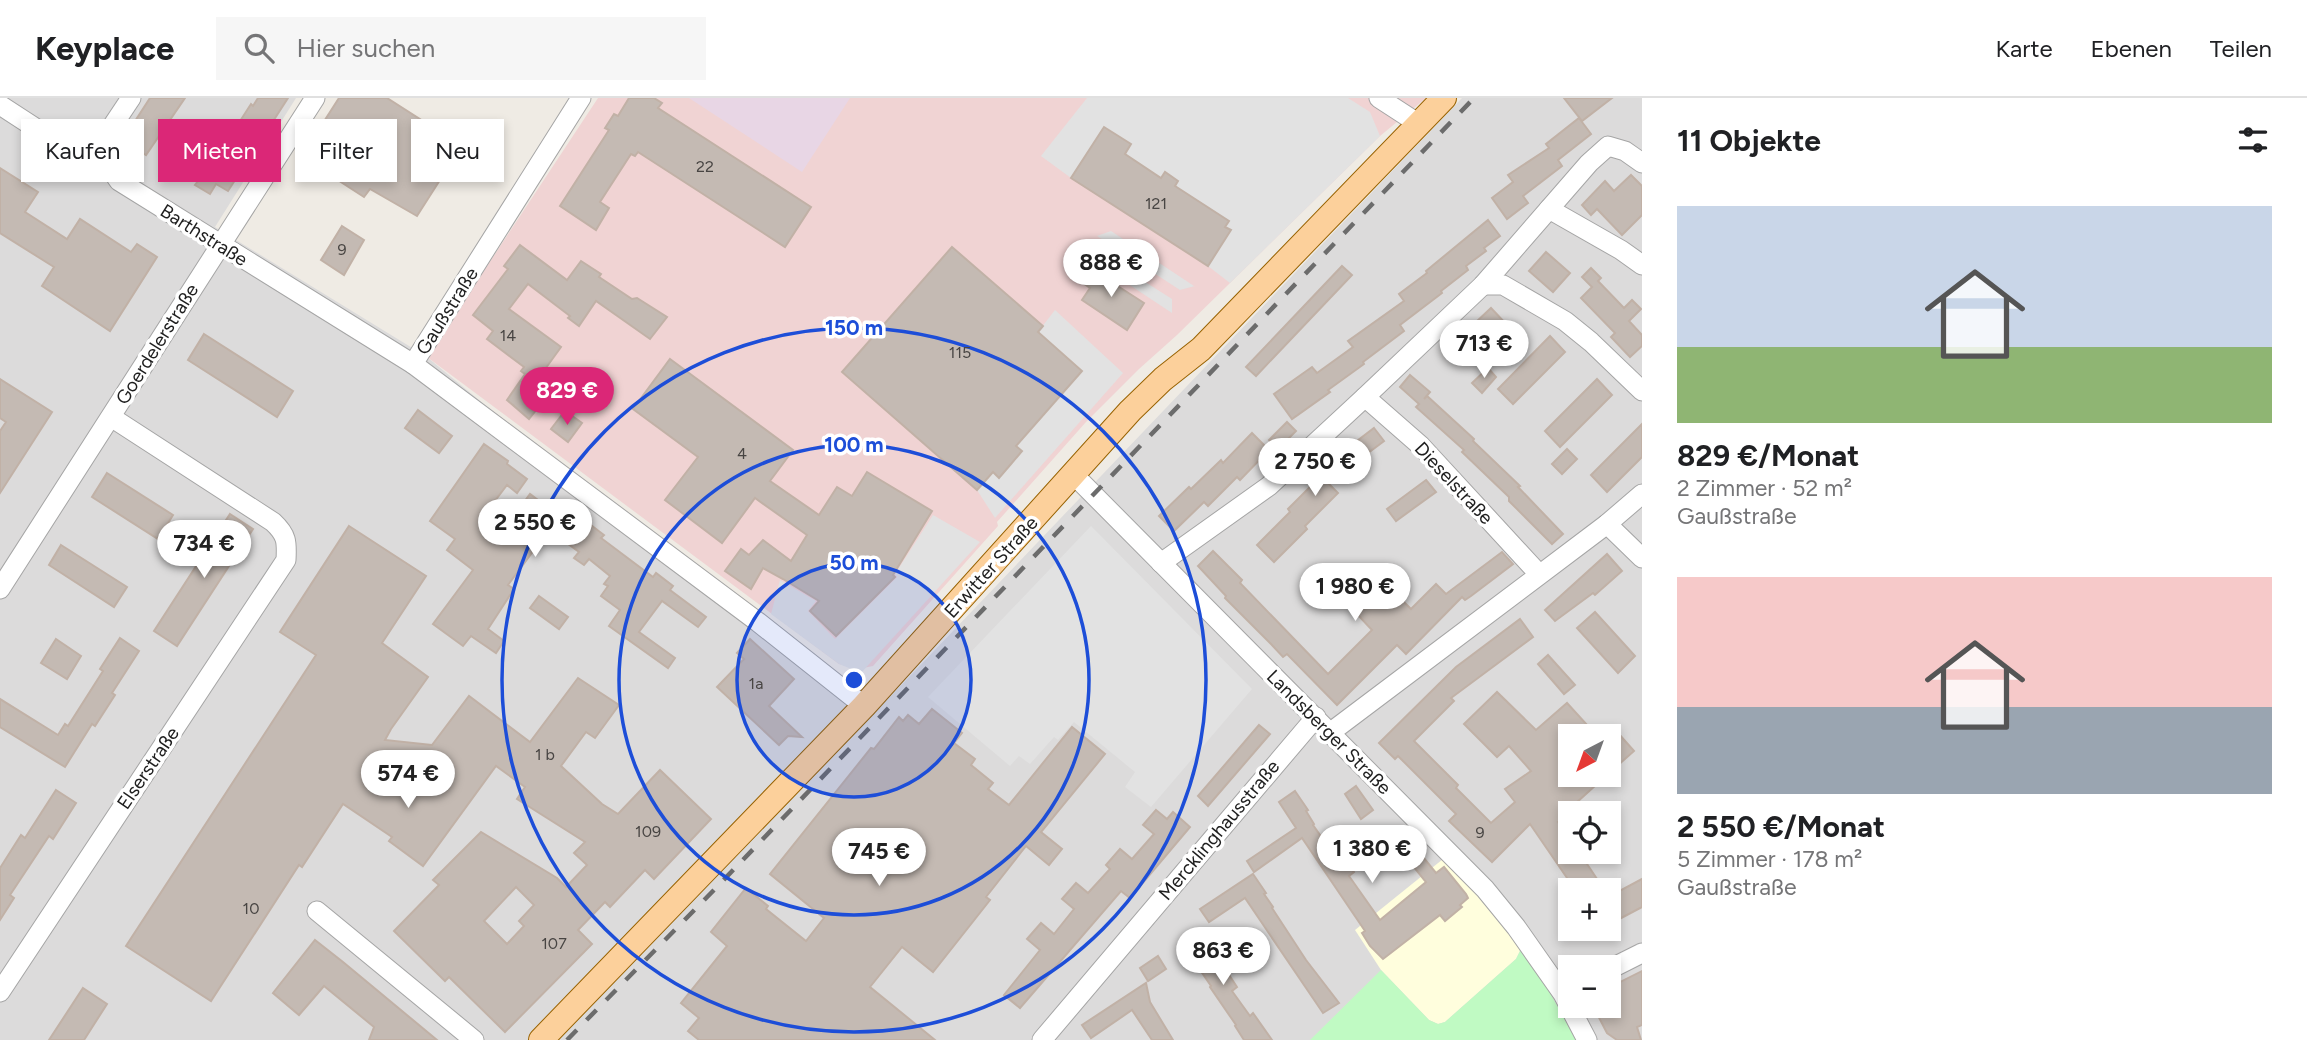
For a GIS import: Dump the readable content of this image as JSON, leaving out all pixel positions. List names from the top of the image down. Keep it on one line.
{"streets":{"main road":["Erwitter Straße"],"street":["Barthstraße","Gaußstraße","Goerdelerstraße","Dieselstraße","Landsberger Straße","Elserstraße","Mercklinghausstraße"]},"crossings":[["Barthstraße","Gaußstraße"],["Barthstraße","Goerdelerstraße"],["Gaußstraße","Erwitter Straße"],["Goerdelerstraße","Elserstraße"],["Erwitter Straße","Landsberger Straße"],["Landsberger Straße","Mercklinghausstraße"]],"house_numbers":["22","121","9","14","115","4","1a","1 b","109","9","10","107"],"north":"bottom left","page":{"header":"Keyplace","search":"Hier suchen","nav":["Karte","Ebenen","Teilen"],"heading":"11 Objekte","chip":["Kaufen","Mieten","Filter","Neu"],"list":[{"name":"829 €/Monat","note":"2 Zimmer · 52 m² · Gaußstraße"},{"name":"2 550 €/Monat","note":"5 Zimmer · 178 m² · Gaußstraße"}],"price":["888 €","713 €","829 €","2 750 €","2 550 €","734 €","1 980 €","574 €","1 380 €","745 €","863 €"],"map_buttons":["+","−"]},"rings":["150 m","100 m","50 m"]}
